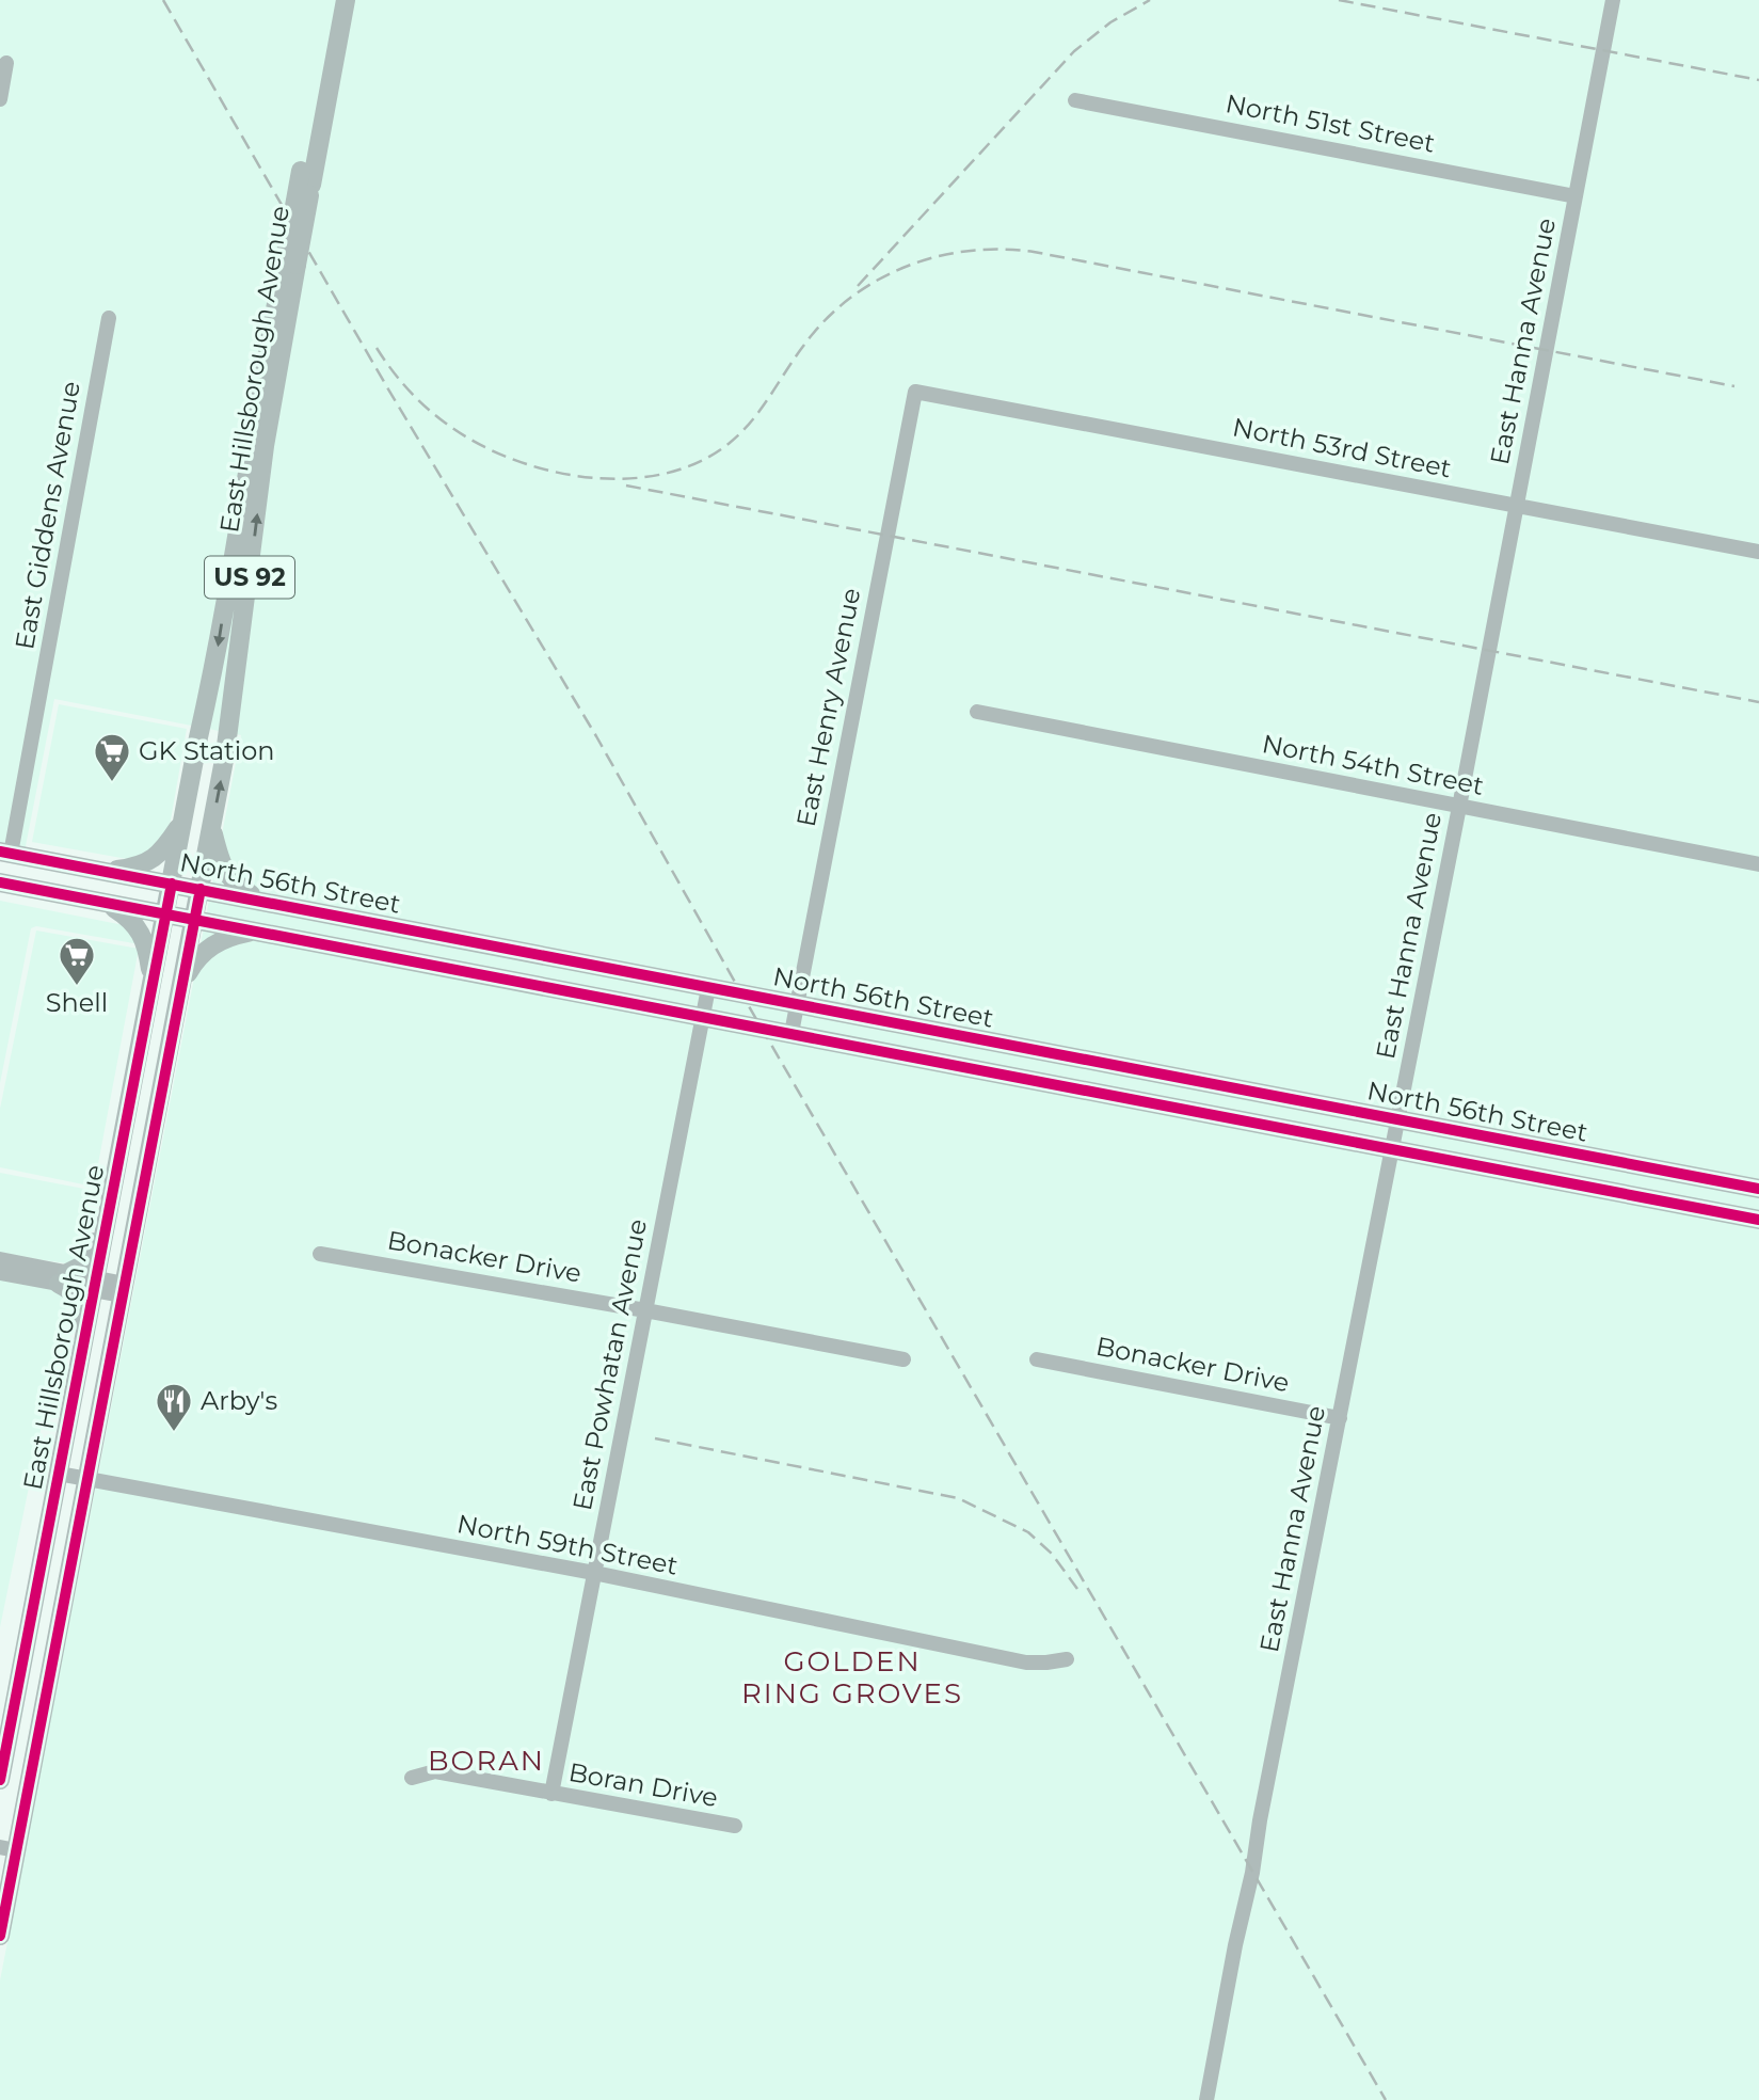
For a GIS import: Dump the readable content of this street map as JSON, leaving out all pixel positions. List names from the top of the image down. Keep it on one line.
{"streets":{"main road":["East Hillsborough Avenue","US 92","North 56th Street"],"street":["North 51st Street","East Hanna Avenue","North 53rd Street","East Giddens Avenue","East Henry Avenue","North 54th Street","Bonacker Drive","East Powhatan Avenue","North 59th Street","Boran Drive"]},"crossings":[["North 51st Street","East Hanna Avenue"],["East Hanna Avenue","North 53rd Street"],["East Hanna Avenue","North 54th Street"],["East Hanna Avenue","North 56th Street"],["East Hanna Avenue","Bonacker Drive"],["East Hillsborough Avenue","North 56th Street"],["East Hillsborough Avenue","North 59th Street"],["North 53rd Street","East Henry Avenue"],["East Giddens Avenue","North 56th Street"],["East Henry Avenue","North 56th Street"],["North 56th Street","East Powhatan Avenue"],["Bonacker Drive","East Powhatan Avenue"],["East Powhatan Avenue","North 59th Street"],["East Powhatan Avenue","Boran Drive"]],"districts":["GOLDEN RING GROVES","BORAN"],"places":{"supermarket":["GK Station","Shell"],"restaurant":["Arby's"]}}
